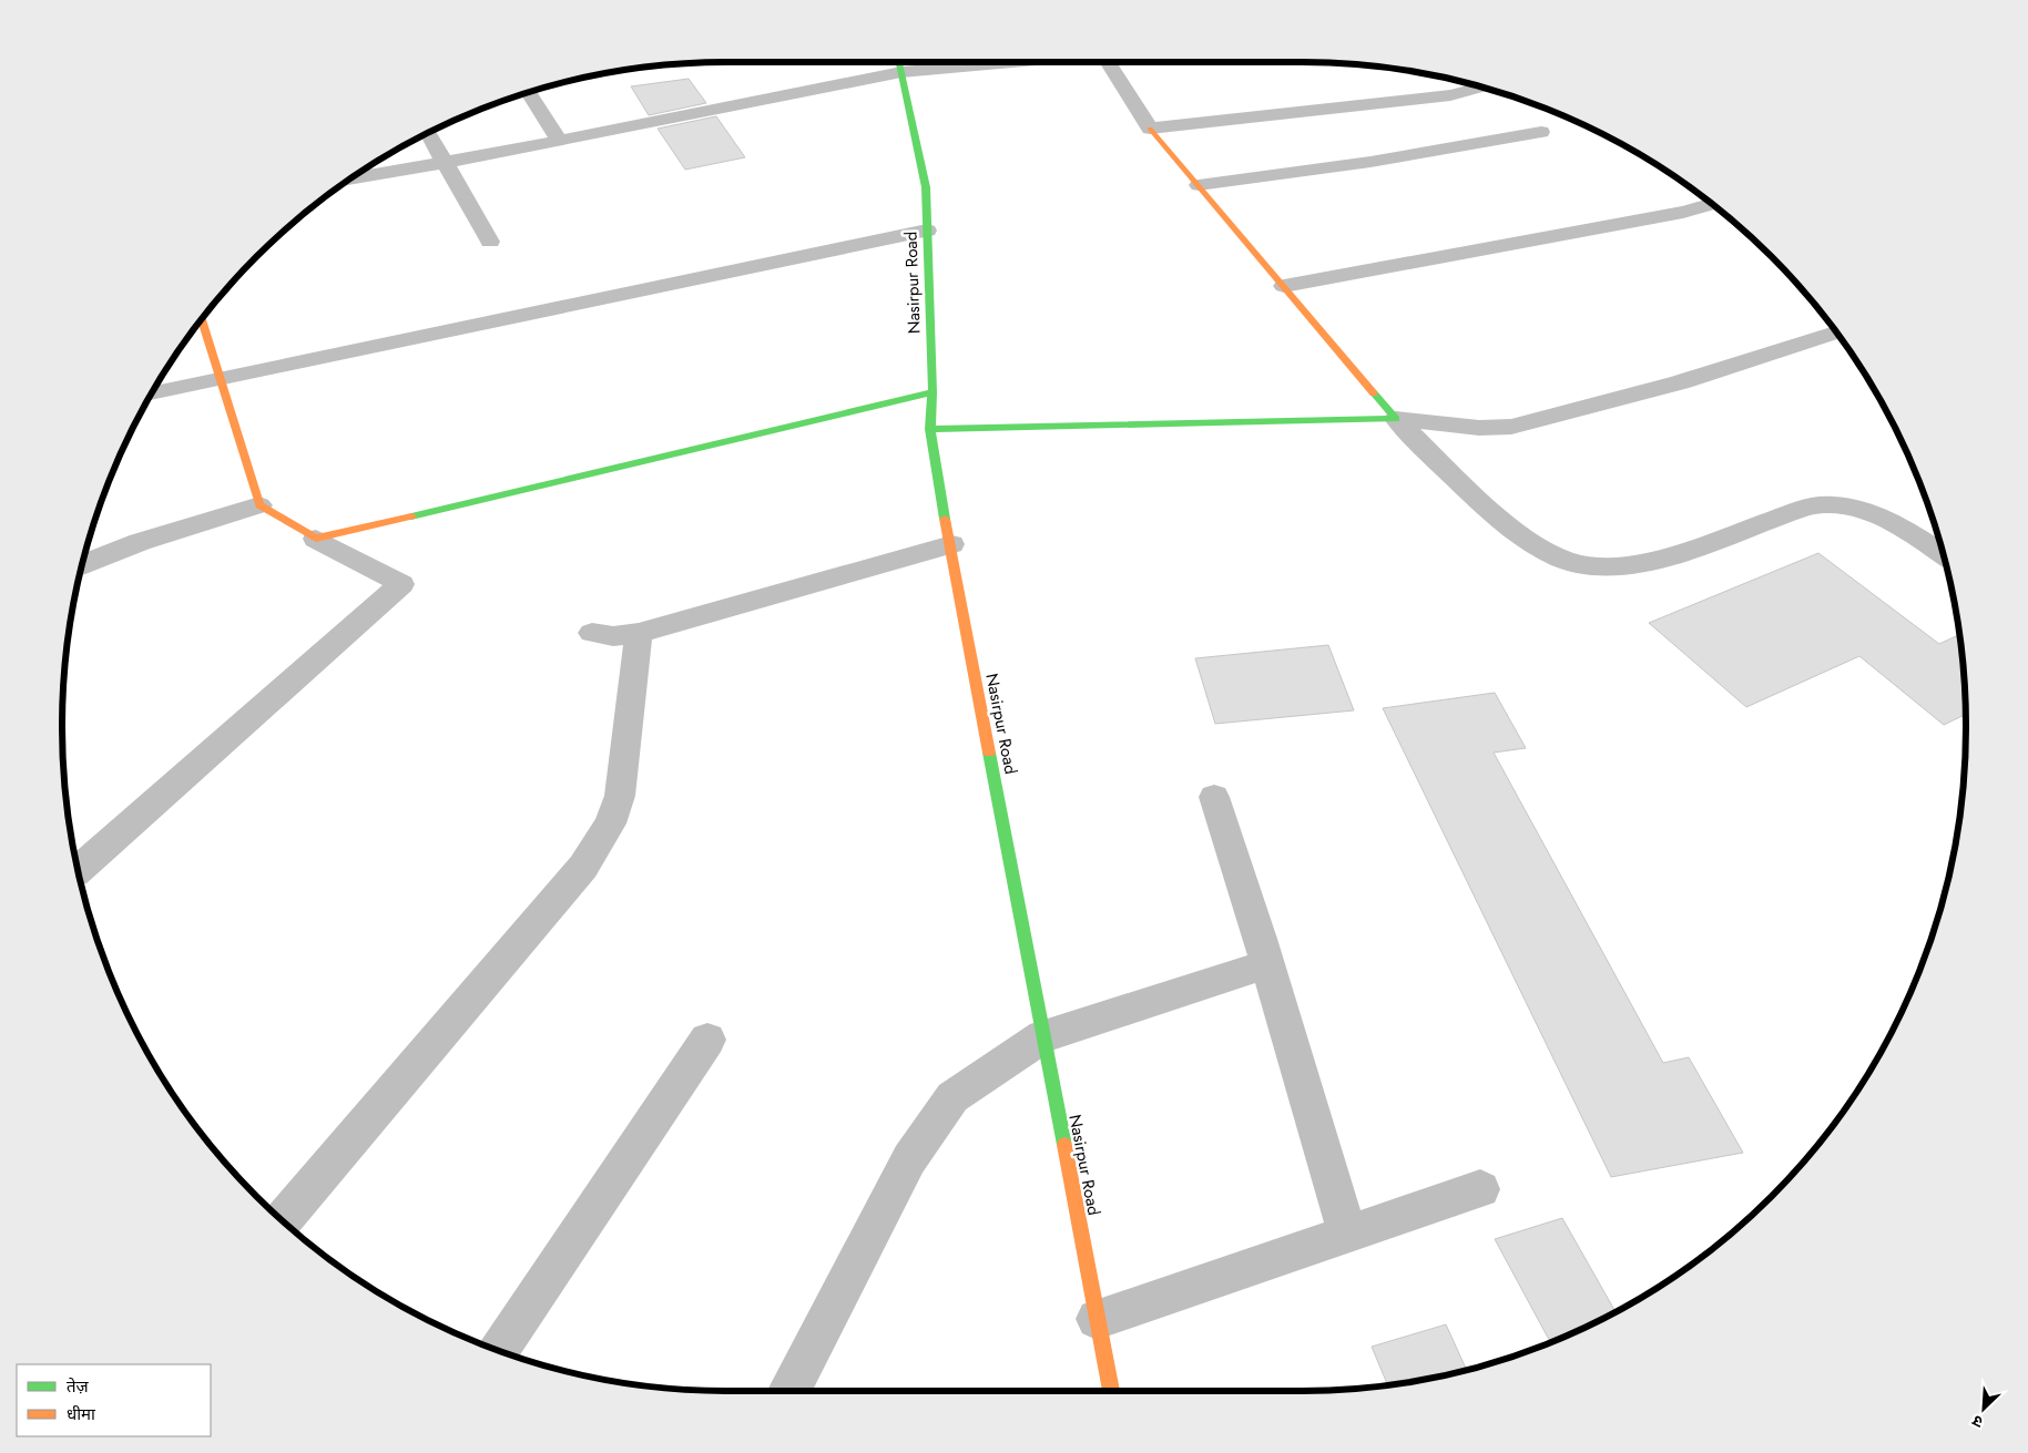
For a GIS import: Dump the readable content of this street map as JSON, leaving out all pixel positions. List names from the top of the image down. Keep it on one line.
{"streets":{"street":["Nasirpur Road"]},"legend":["तेज़","धीमा"],"north":"bottom left"}
